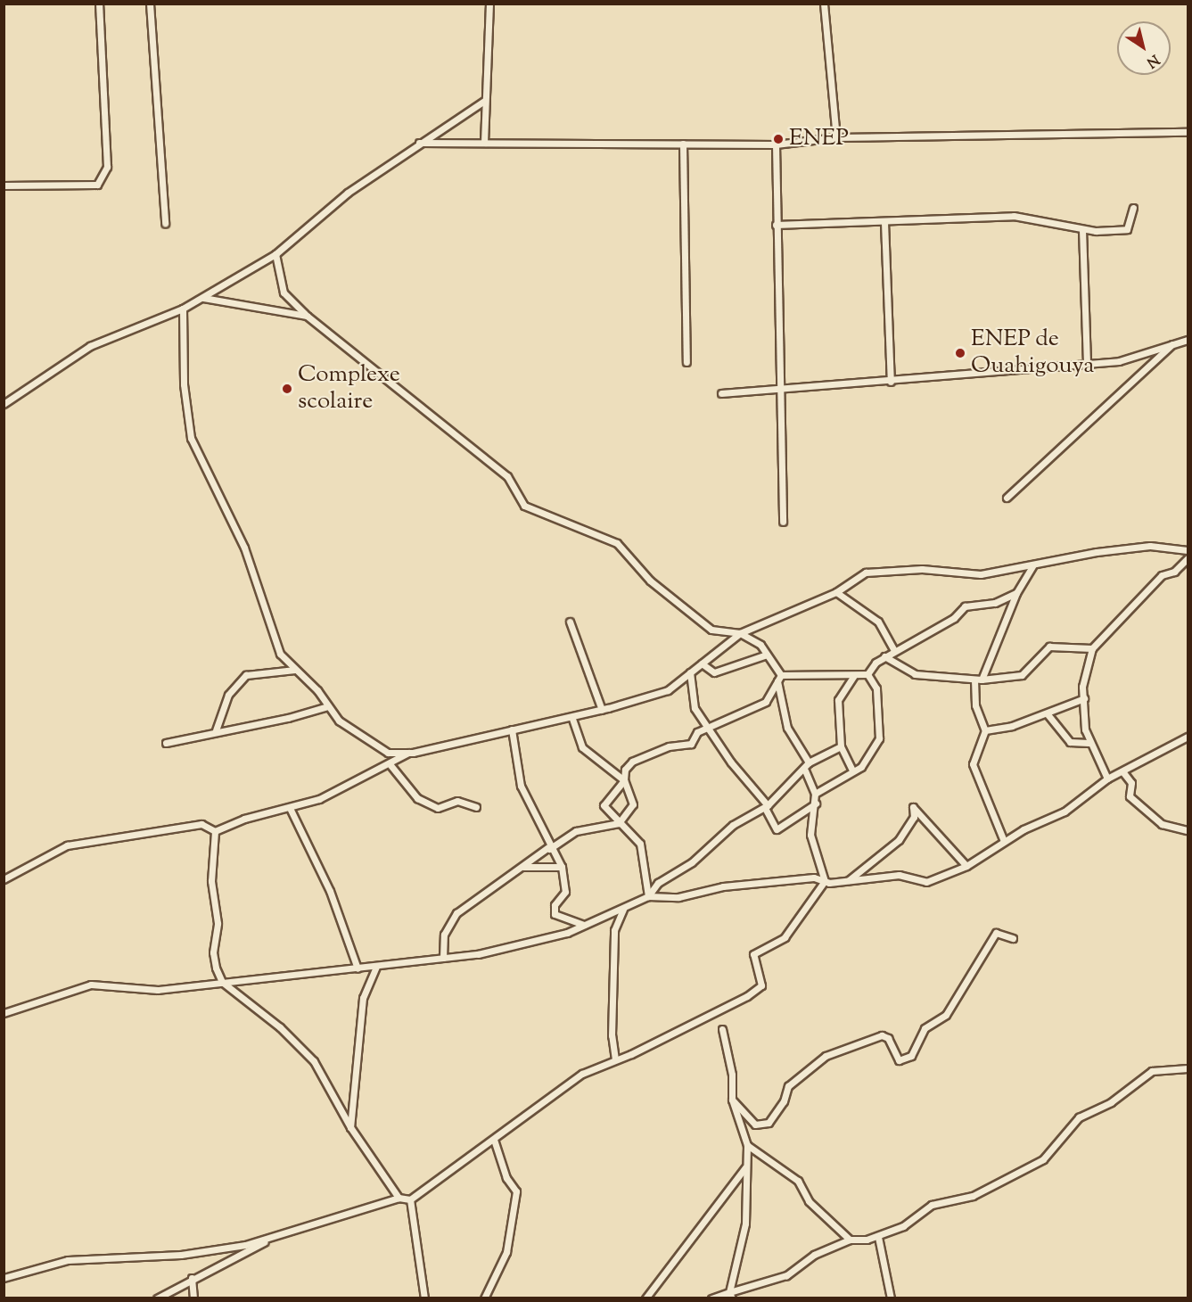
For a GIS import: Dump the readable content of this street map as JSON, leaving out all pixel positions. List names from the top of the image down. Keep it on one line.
{"places":["ENEP","ENEP de Ouahigouya","Complexe scolaire"],"north":"bottom right"}
